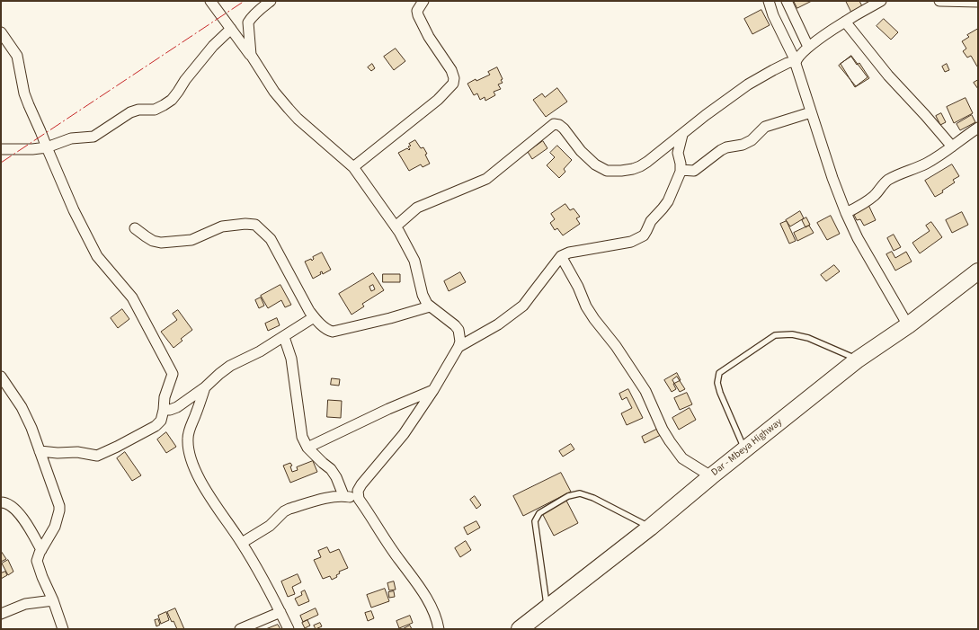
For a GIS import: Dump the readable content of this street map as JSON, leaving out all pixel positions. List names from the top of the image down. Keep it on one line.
{"streets":{"highway":["Dar - Mbeya Highway"]}}
